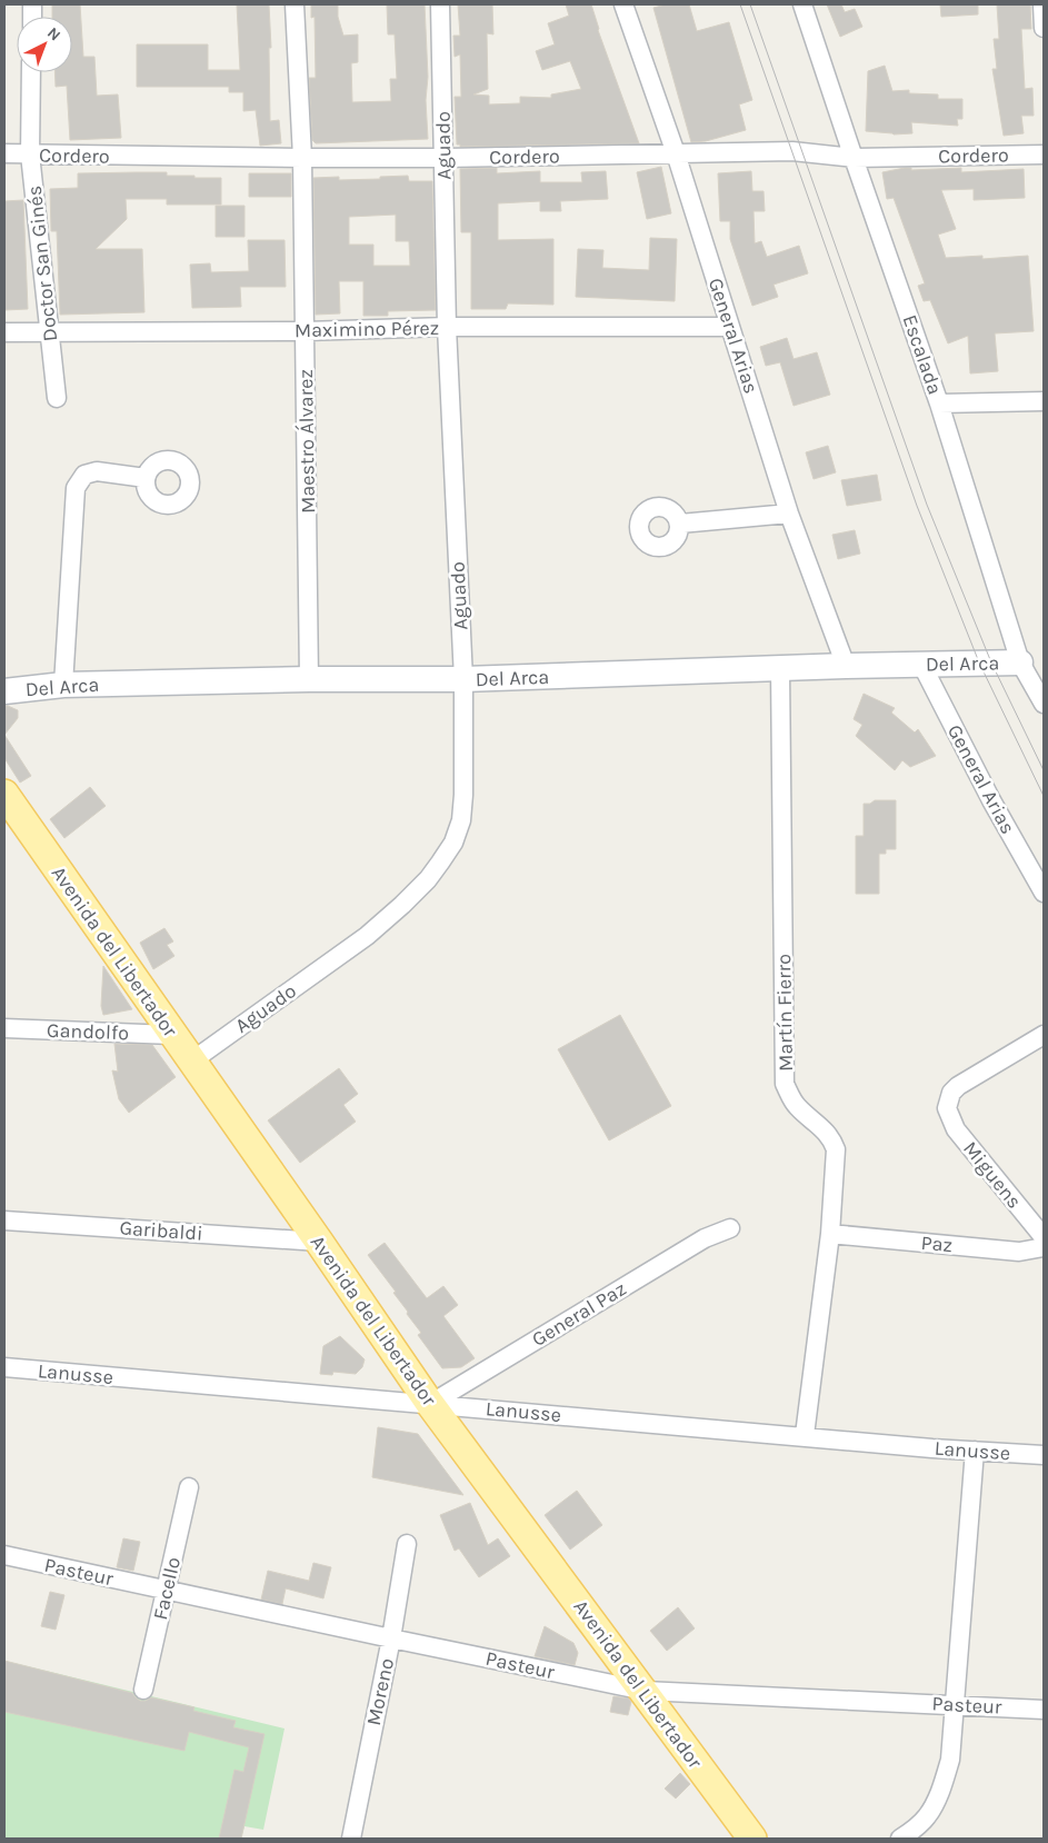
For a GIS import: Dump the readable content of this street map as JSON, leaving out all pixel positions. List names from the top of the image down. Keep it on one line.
{"streets":{"main road":["Avenida del Libertador"],"street":["Aguado","Cordero","Doctor San Ginés","Maximino Pérez","General Arias","Escalada","Maestro Álvarez","Del Arca","Martín Fierro","Gandolfo","Miguens","Garibaldi","Paz","General Paz","Lanusse","Pasteur","Facello","Moreno"]},"crossings":[["Aguado","Cordero"],["Aguado","Maximino Pérez"],["Aguado","Del Arca"],["Aguado","Avenida del Libertador"],["Cordero","Doctor San Ginés"],["Cordero","General Arias"],["Cordero","Escalada"],["Cordero","Maestro Álvarez"],["Doctor San Ginés","Maximino Pérez"],["Maximino Pérez","General Arias"],["Maximino Pérez","Maestro Álvarez"],["General Arias","Del Arca"],["Escalada","Del Arca"],["Maestro Álvarez","Del Arca"],["Del Arca","Martín Fierro"],["Avenida del Libertador","Gandolfo"],["Avenida del Libertador","Garibaldi"],["Avenida del Libertador","General Paz"],["Avenida del Libertador","Lanusse"],["Avenida del Libertador","Pasteur"],["Martín Fierro","Paz"],["Martín Fierro","Lanusse"],["General Paz","Lanusse"],["Pasteur","Facello"],["Pasteur","Moreno"]],"north":"top right"}
